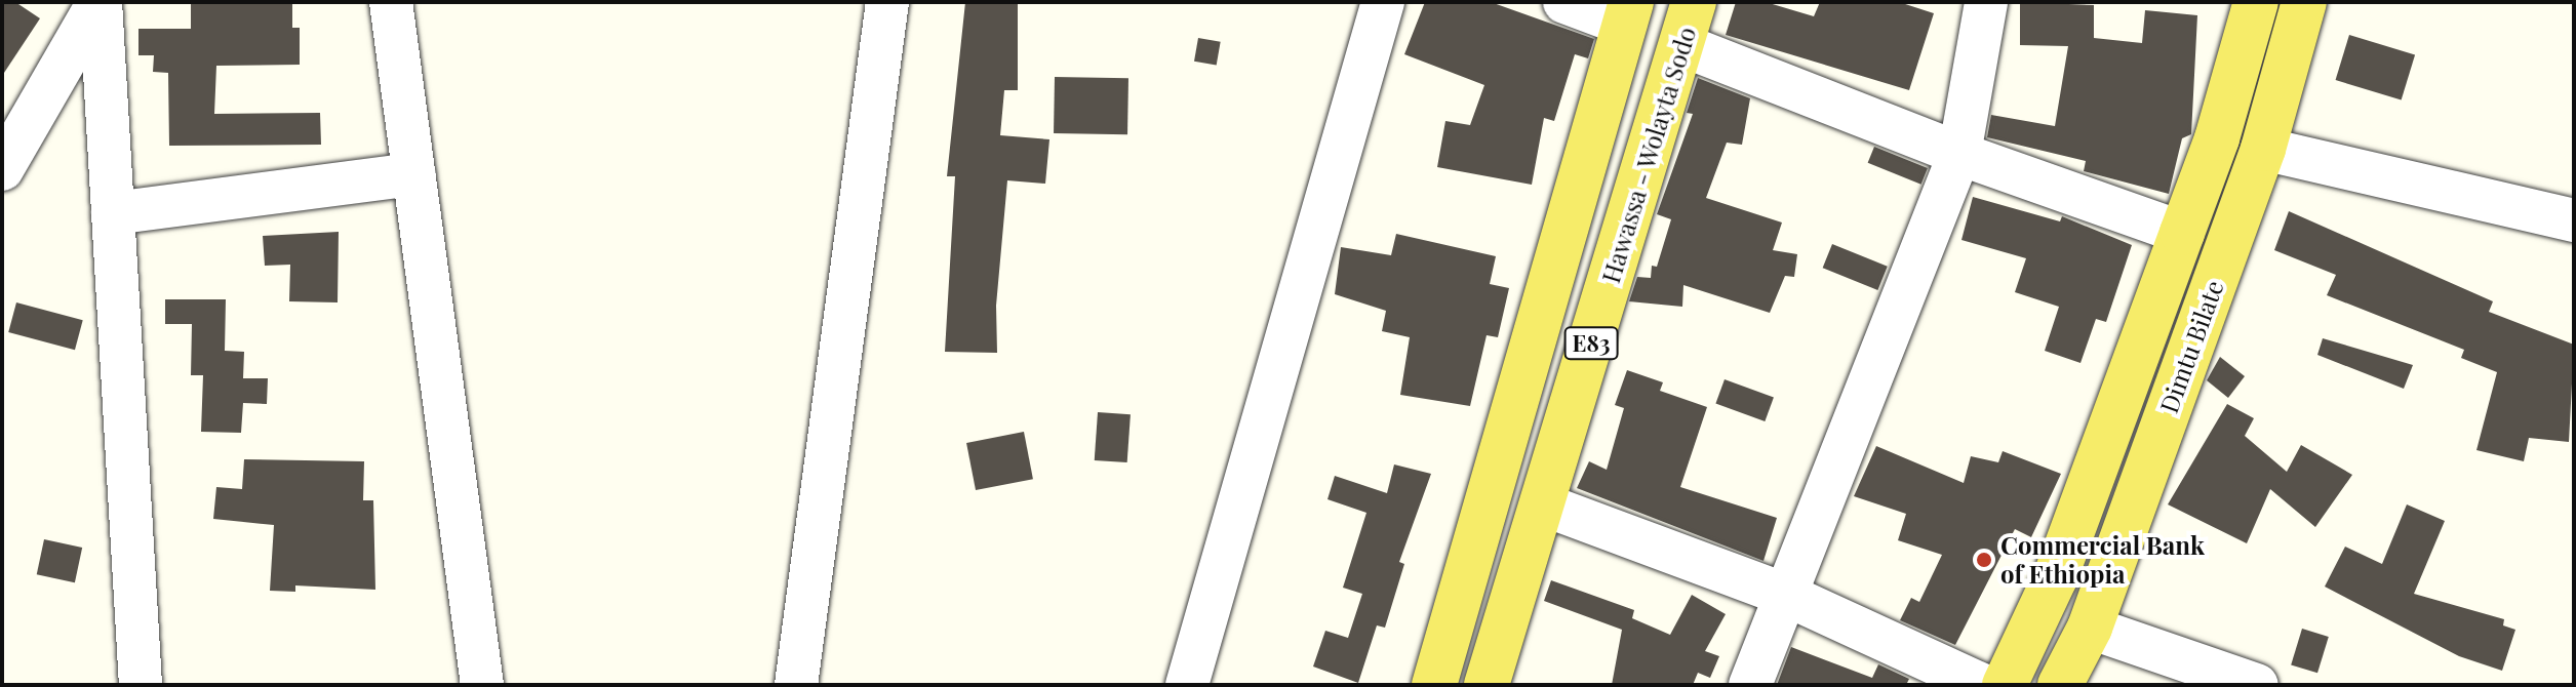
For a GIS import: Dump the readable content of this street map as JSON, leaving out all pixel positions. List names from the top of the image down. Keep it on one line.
{"streets":{"main road":["Hawassa - Wolayta Sodo","E83","Dimtu Bilate"]},"places":["Commercial Bank of Ethiopia"]}
